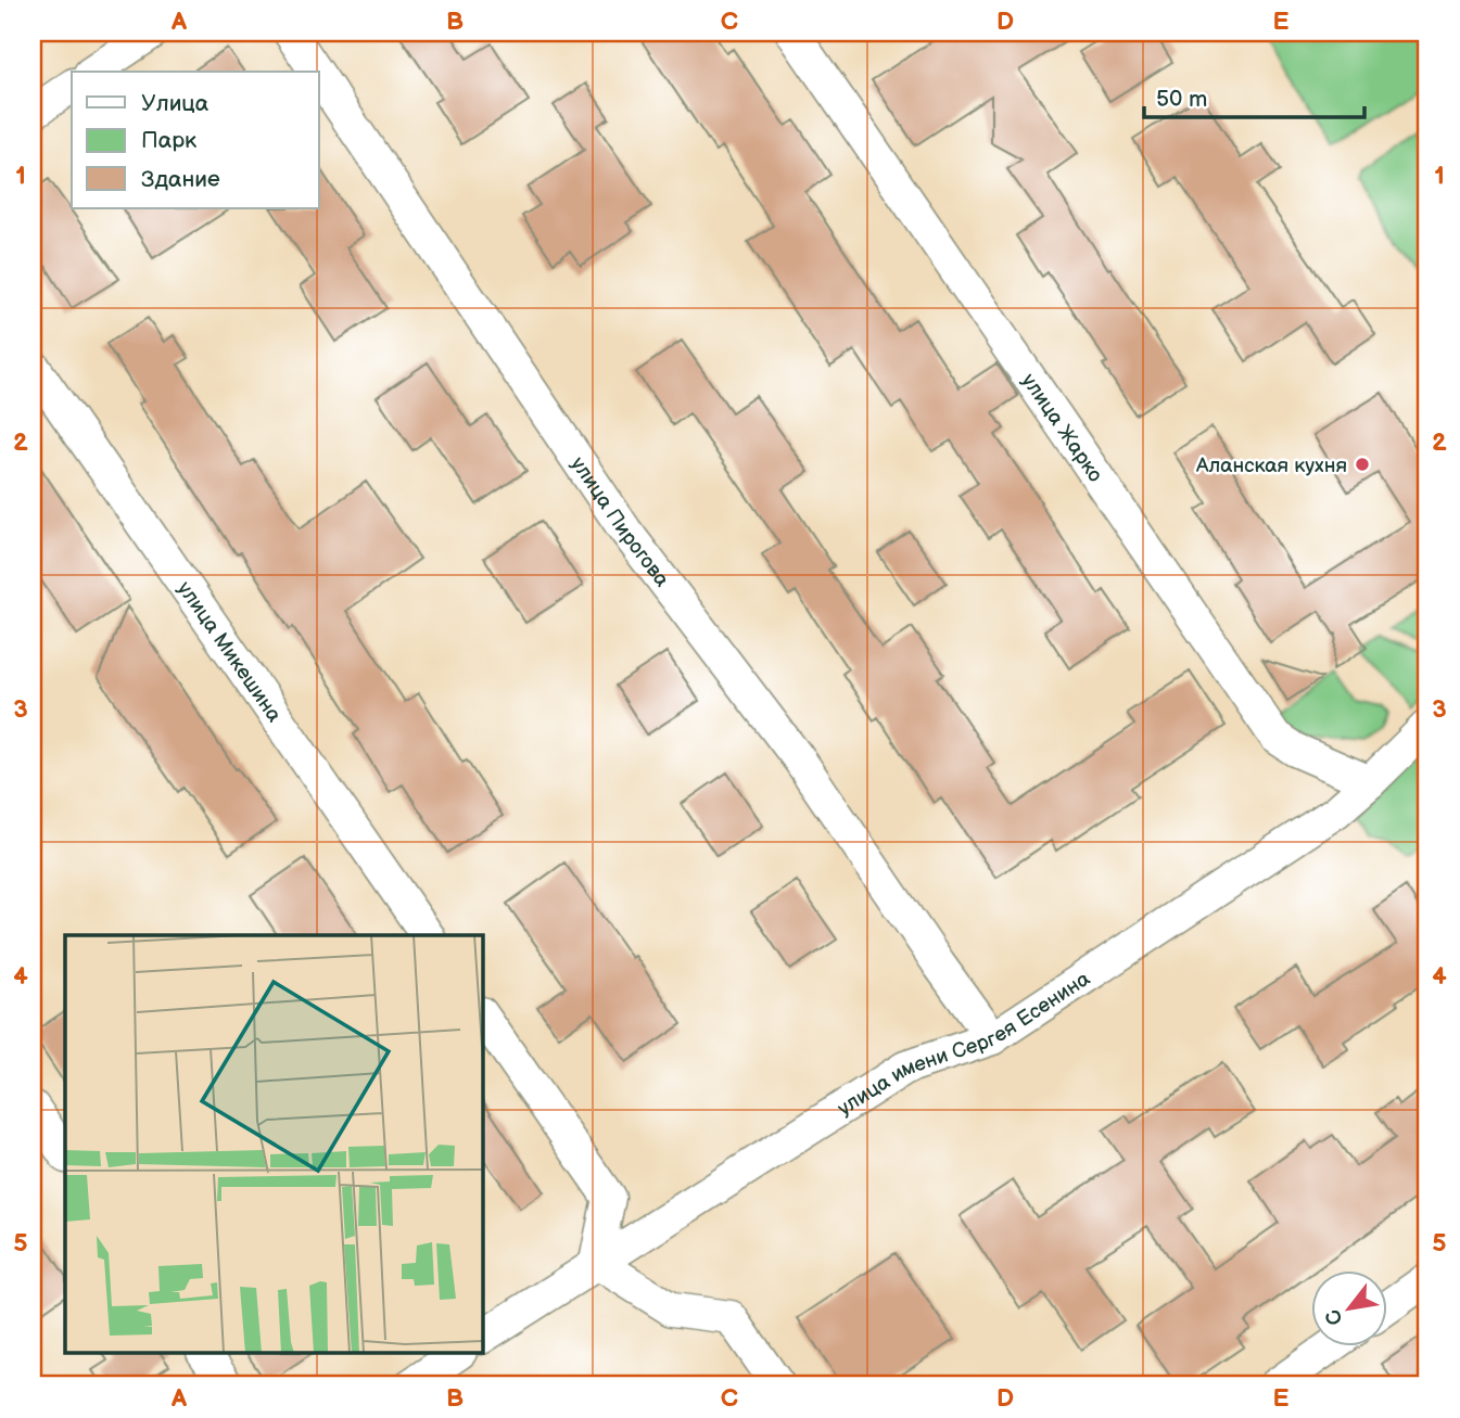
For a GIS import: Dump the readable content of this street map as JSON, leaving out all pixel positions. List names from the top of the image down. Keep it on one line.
{"streets":{"street":["улица Жарко","улица Пирогова","улица Микешина","улица имени Сергея Есенина"]},"crossings":[["улица Жарко","улица имени Сергея Есенина"],["улица Пирогова","улица имени Сергея Есенина"]],"places":["Аланская кухня"],"legend":["Улица","Парк","Здание"],"scale_bar":"50 m","north":"bottom left","grid":{"columns":["A","B","C","D","E"],"rows":["1","2","3","4","5"]}}
